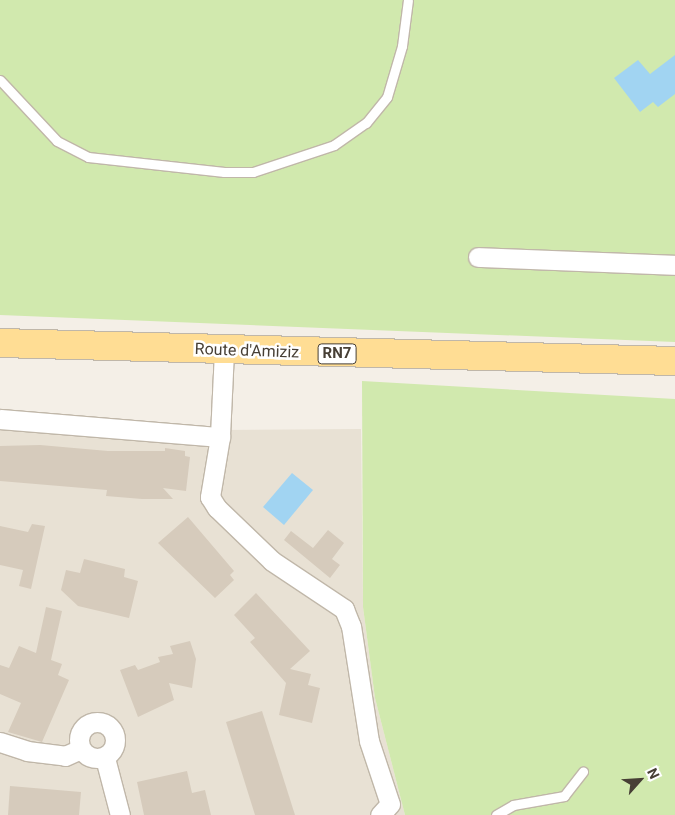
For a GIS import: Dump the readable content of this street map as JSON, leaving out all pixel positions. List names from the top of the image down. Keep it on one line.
{"streets":{"main road":["Route d'Amiziz","RN7"]},"north":"top right"}
